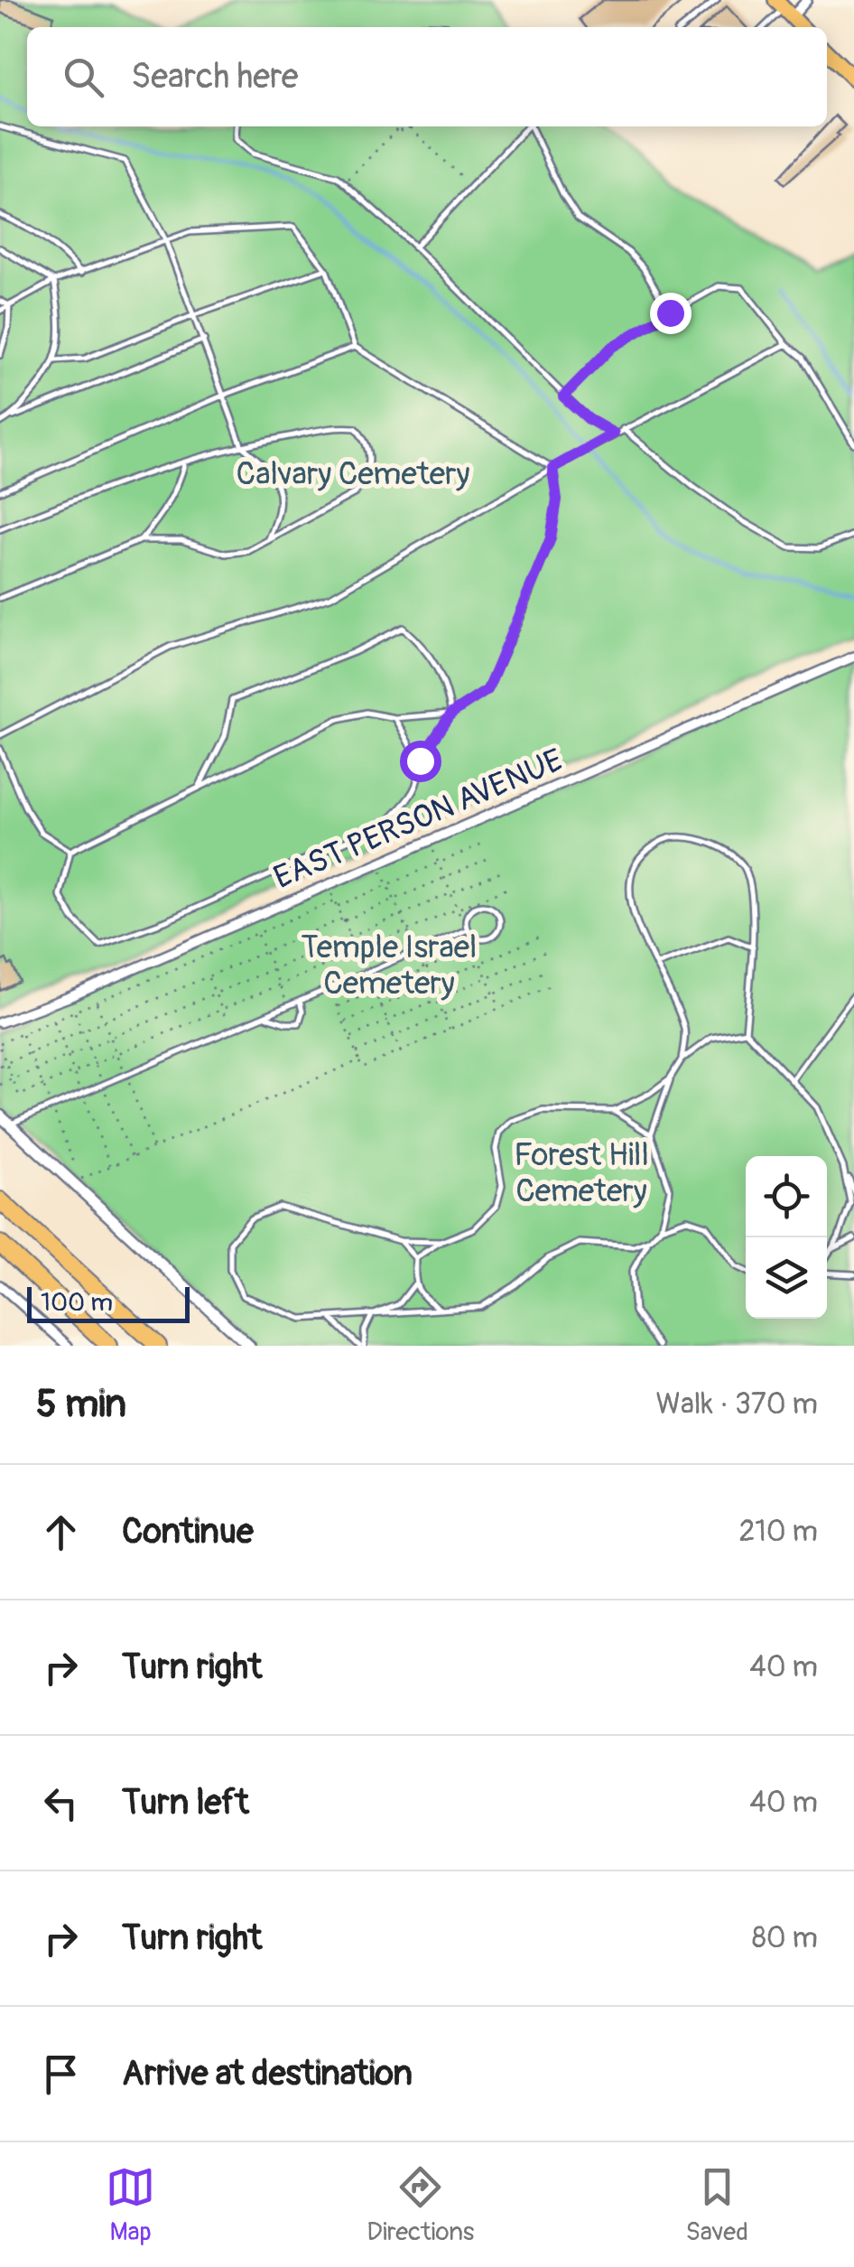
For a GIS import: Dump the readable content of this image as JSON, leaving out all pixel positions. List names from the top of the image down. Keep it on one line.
{"streets":{"street":["EAST PERSON AVENUE"]},"parks":["Calvary Cemetery","Temple Israel Cemetery","Forest Hill Cemetery"],"scale_bar":"100 m","page":{"search":"Search here","scale":"100 m","heading":["5 min","Walk · 370 m"],"list":[["Continue","210 m"],["Turn right","40 m"],["Turn left","40 m"],["Turn right","80 m"],"Arrive at destination"],"nav":["Map","Directions","Saved"]}}
